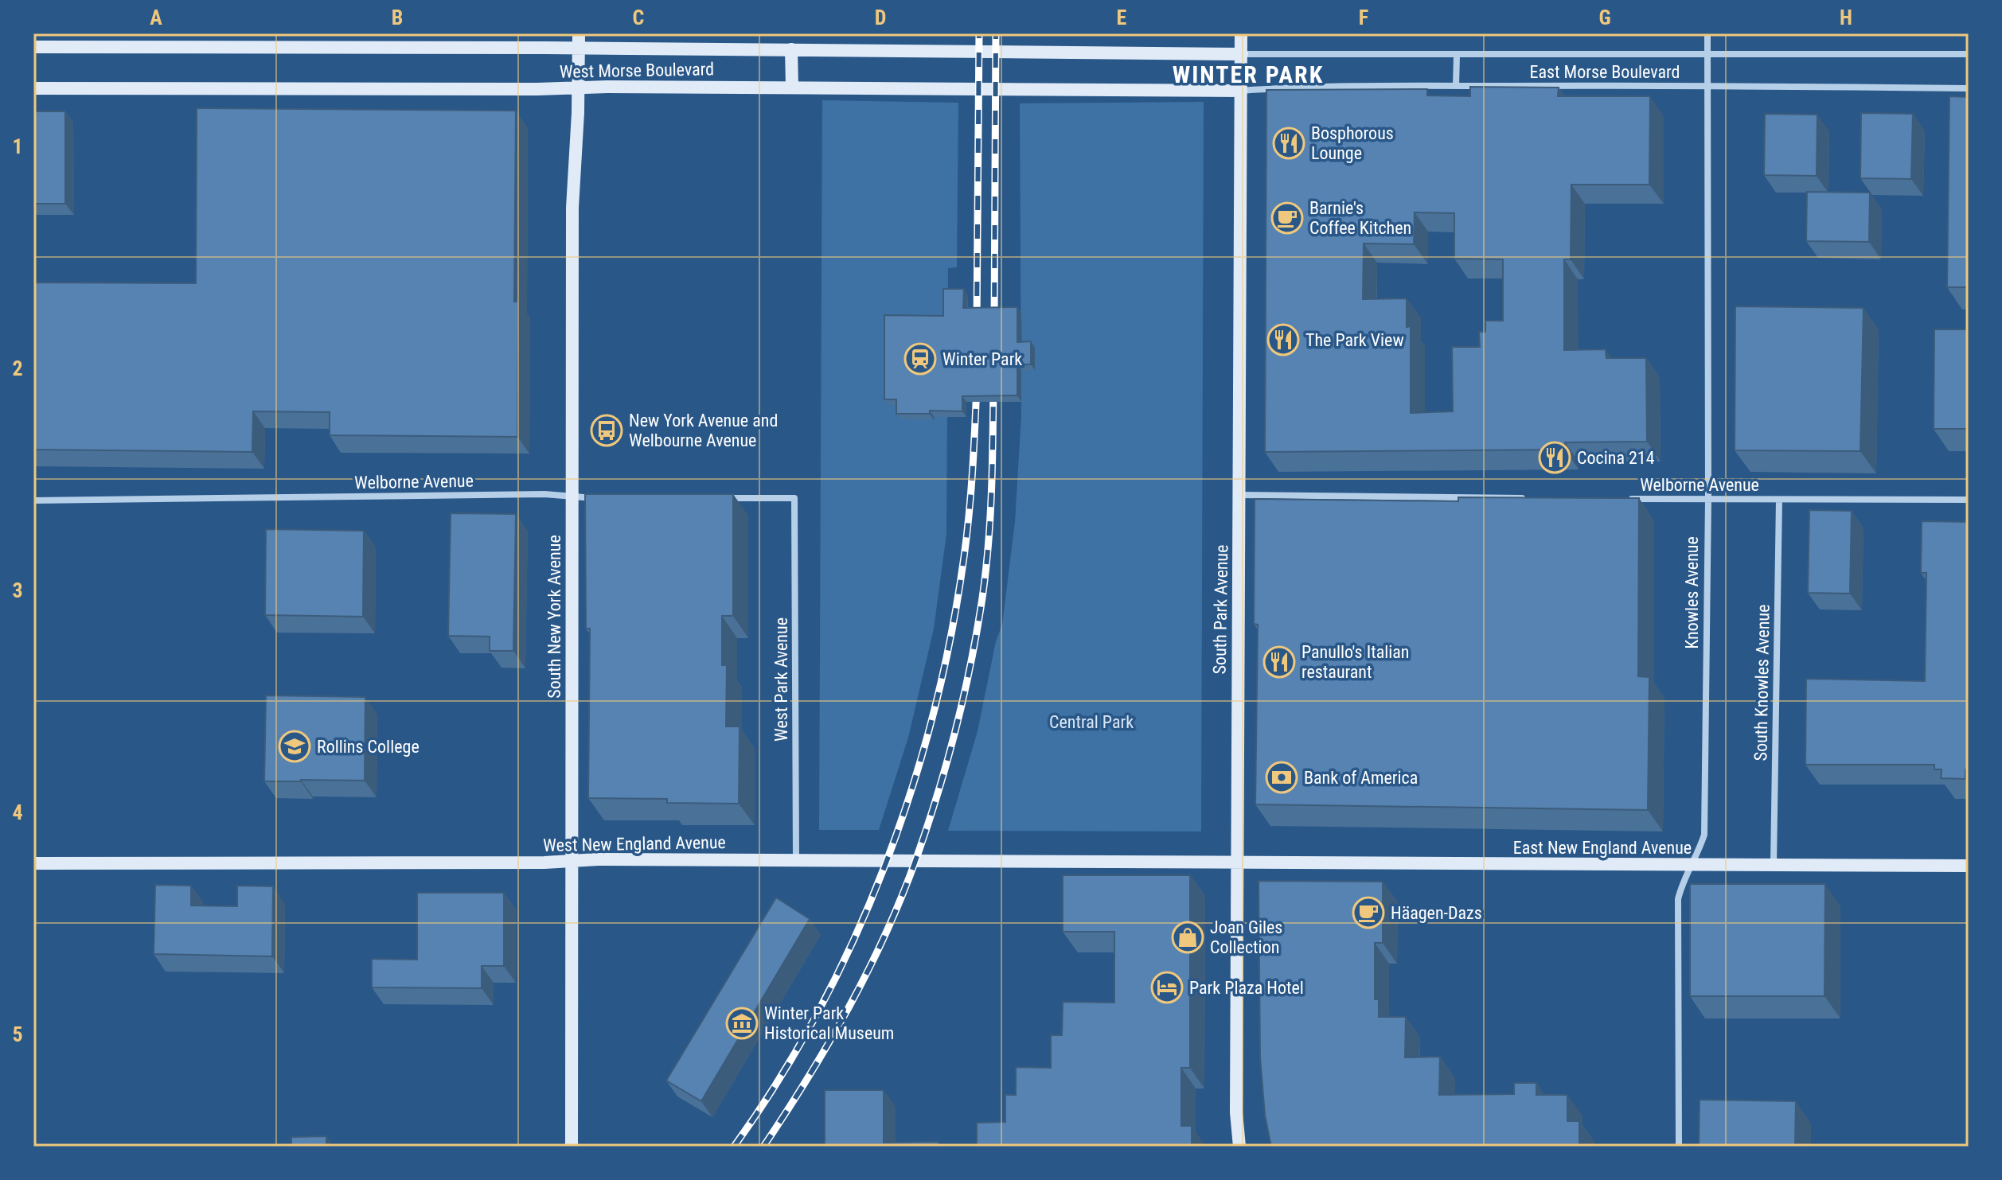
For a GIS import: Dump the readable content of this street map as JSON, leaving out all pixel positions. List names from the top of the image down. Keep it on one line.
{"streets":{"street":["West Morse Boulevard","East Morse Boulevard","Welborne Avenue","Knowles Avenue","South Park Avenue","South New York Avenue","West Park Avenue","South Knowles Avenue","West New England Avenue","East New England Avenue"]},"crossings":[["West Morse Boulevard","East Morse Boulevard"],["West Morse Boulevard","South Park Avenue"],["West Morse Boulevard","South New York Avenue"],["East Morse Boulevard","Knowles Avenue"],["East Morse Boulevard","South Park Avenue"],["Welborne Avenue","Knowles Avenue"],["Welborne Avenue","South New York Avenue"],["Welborne Avenue","South Knowles Avenue"],["Knowles Avenue","East New England Avenue"],["South Park Avenue","West New England Avenue"],["South Park Avenue","East New England Avenue"],["South New York Avenue","West New England Avenue"],["West Park Avenue","West New England Avenue"],["South Knowles Avenue","East New England Avenue"],["West New England Avenue","East New England Avenue"]],"districts":["WINTER PARK"],"parks":["Central Park"],"places":{"restaurant":["Bosphorous Lounge","The Park View","Cocina 214","Panullo's Italian restaurant"],"cafe":["Barnie's Coffee Kitchen","Häagen-Dazs"],"station":["Winter Park"],"bus stop":["New York Avenue and Welbourne Avenue"],"school or university":["Rollins College"],"bank":["Bank of America"],"shop":["Joan Giles Collection"],"hotel":["Park Plaza Hotel"],"museum":["Winter Park Historical Museum"]},"grid":{"columns":["A","B","C","D","E","F","G","H"],"rows":["1","2","3","4","5"]}}
